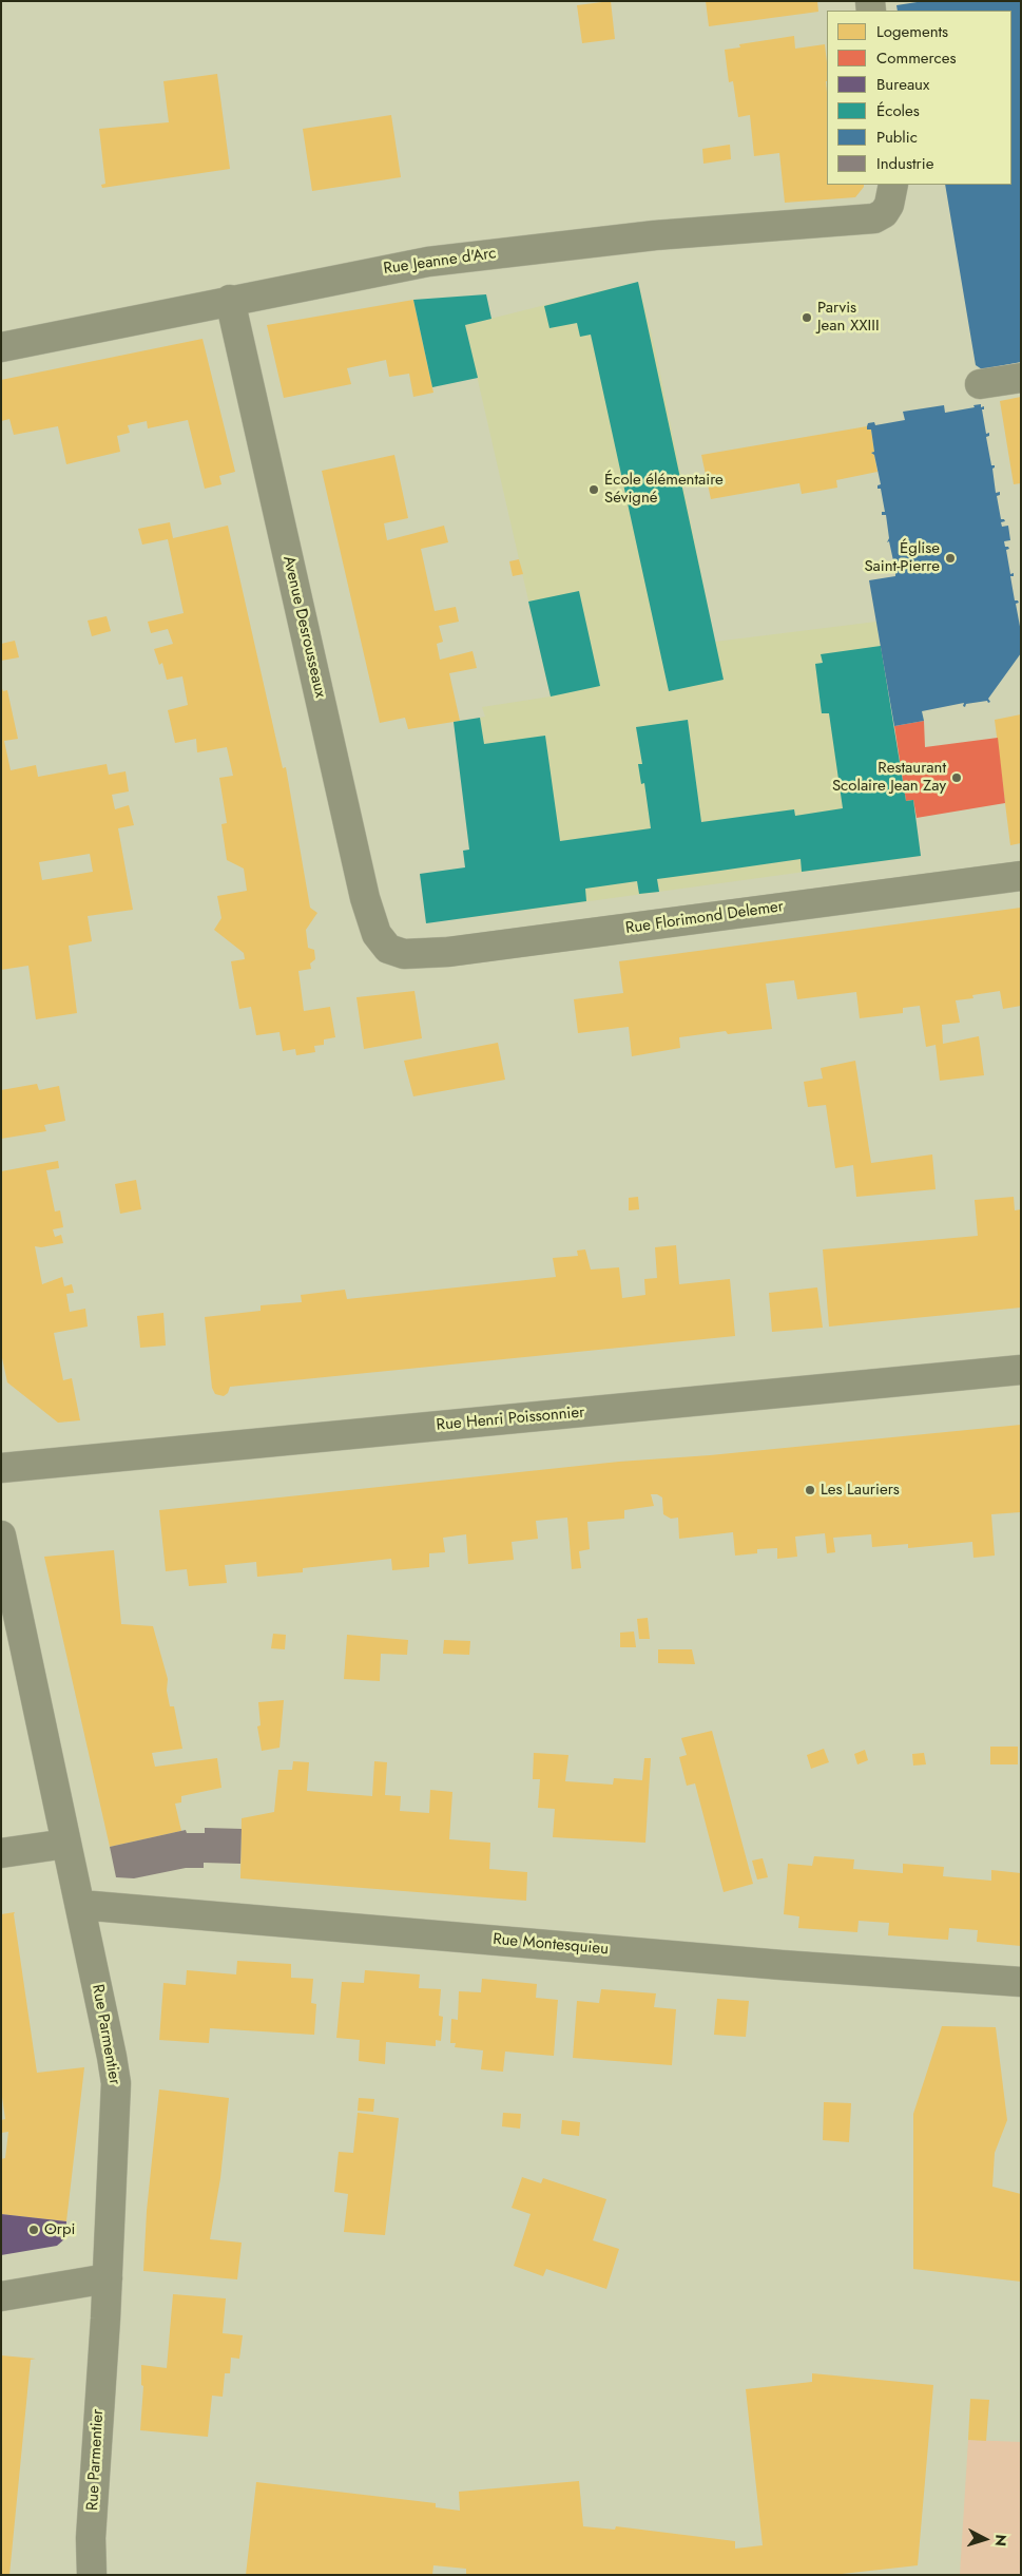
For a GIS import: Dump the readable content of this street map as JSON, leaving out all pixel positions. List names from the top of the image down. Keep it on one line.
{"streets":{"street":["Rue Jeanne d'Arc","Avenue Desrousseaux","Rue Florimond Delemer","Rue Henri Poissonnier","Rue Montesquieu","Rue Parmentier"]},"crossings":[["Rue Jeanne d'Arc","Avenue Desrousseaux"],["Avenue Desrousseaux","Rue Florimond Delemer"],["Rue Montesquieu","Rue Parmentier"]],"places":["Parvis Jean XXIII","École élémentaire Sévigné","Église Saint-Pierre","Restaurant Scolaire Jean Zay","Les Lauriers","Orpi"],"legend":["Logements","Commerces","Bureaux","Écoles","Public","Industrie"],"north":"right"}
